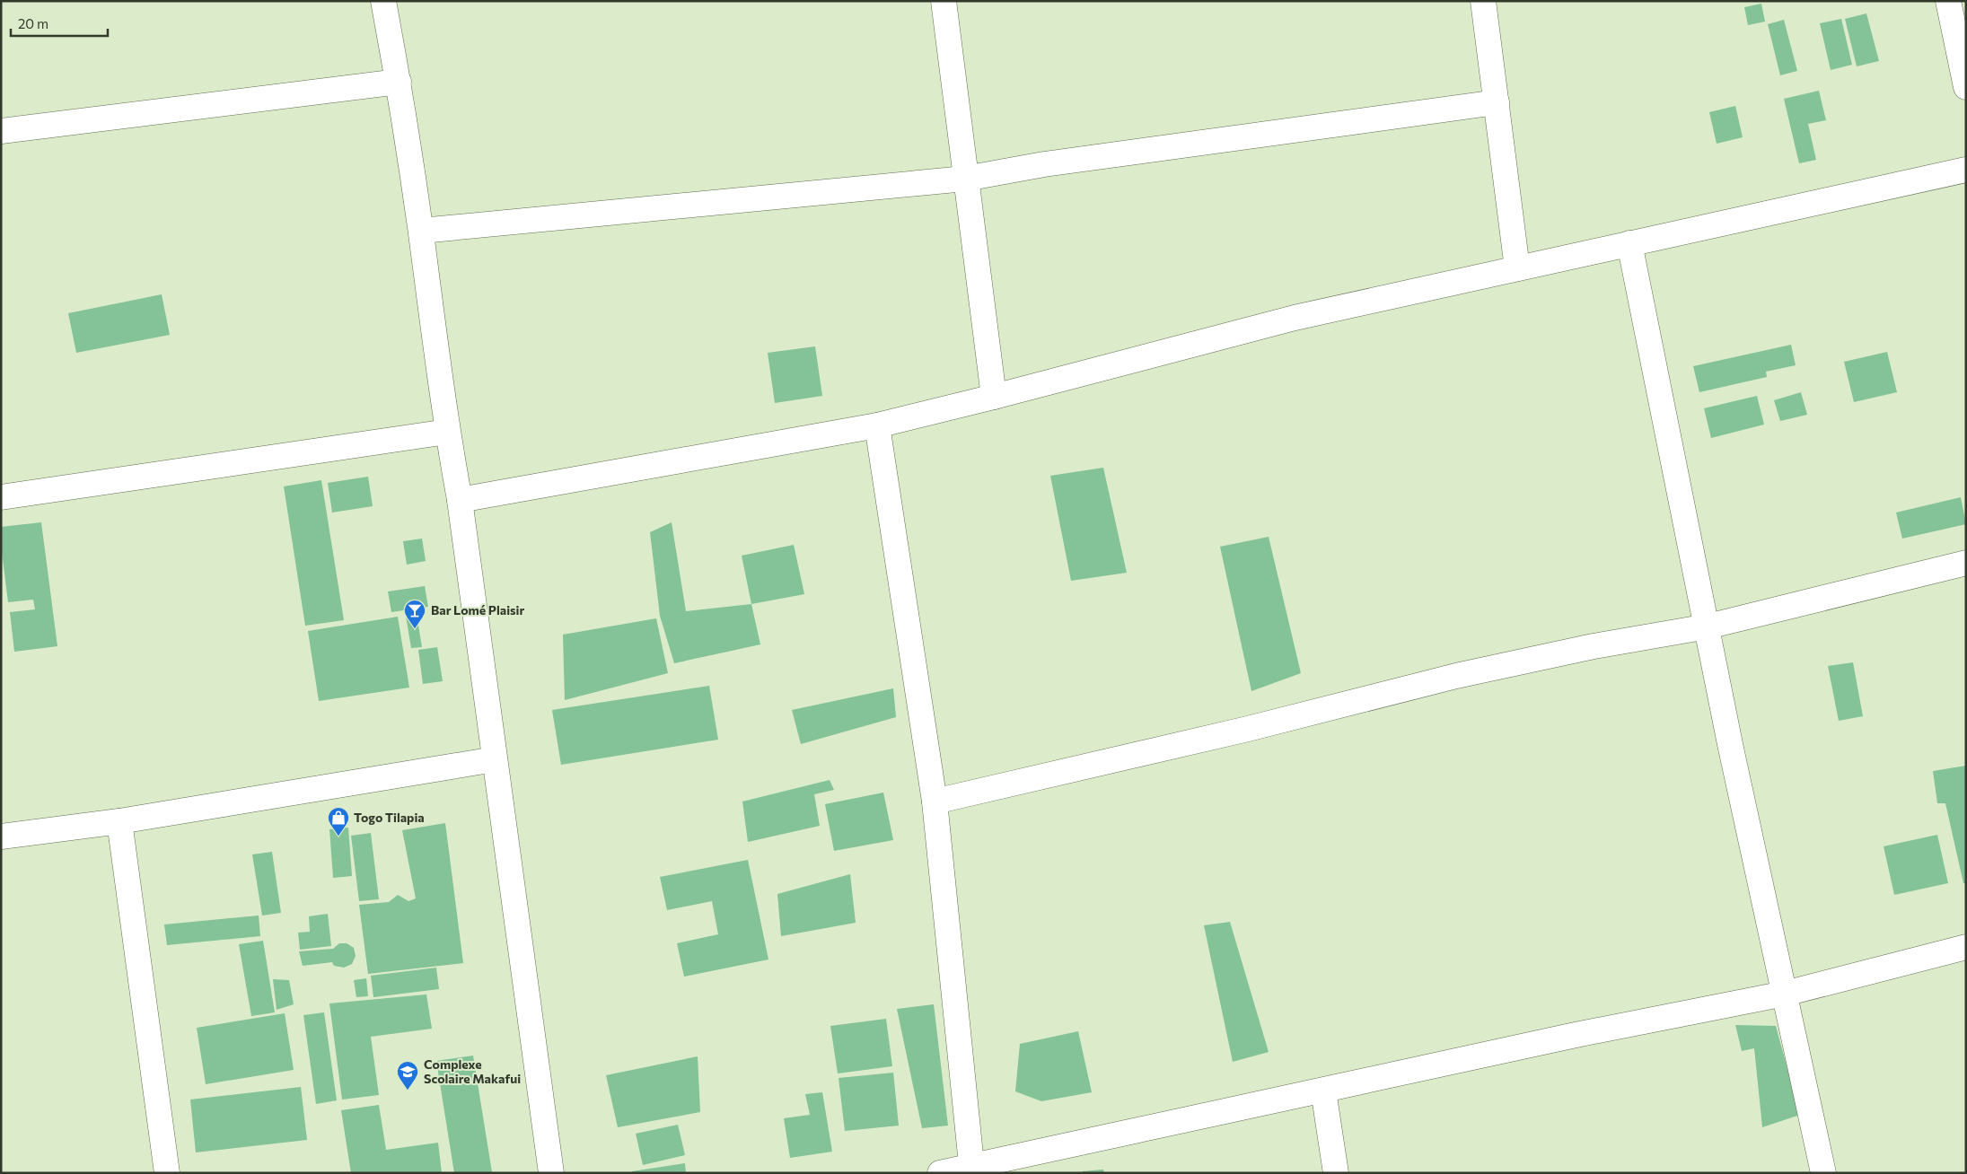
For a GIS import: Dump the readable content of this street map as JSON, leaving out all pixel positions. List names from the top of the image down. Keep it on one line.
{"places":{"bar":["Bar Lomé Plaisir"],"shop":["Togo Tilapia"],"school or university":["Complexe Scolaire Makafui"]},"scale_bar":"20 m"}
